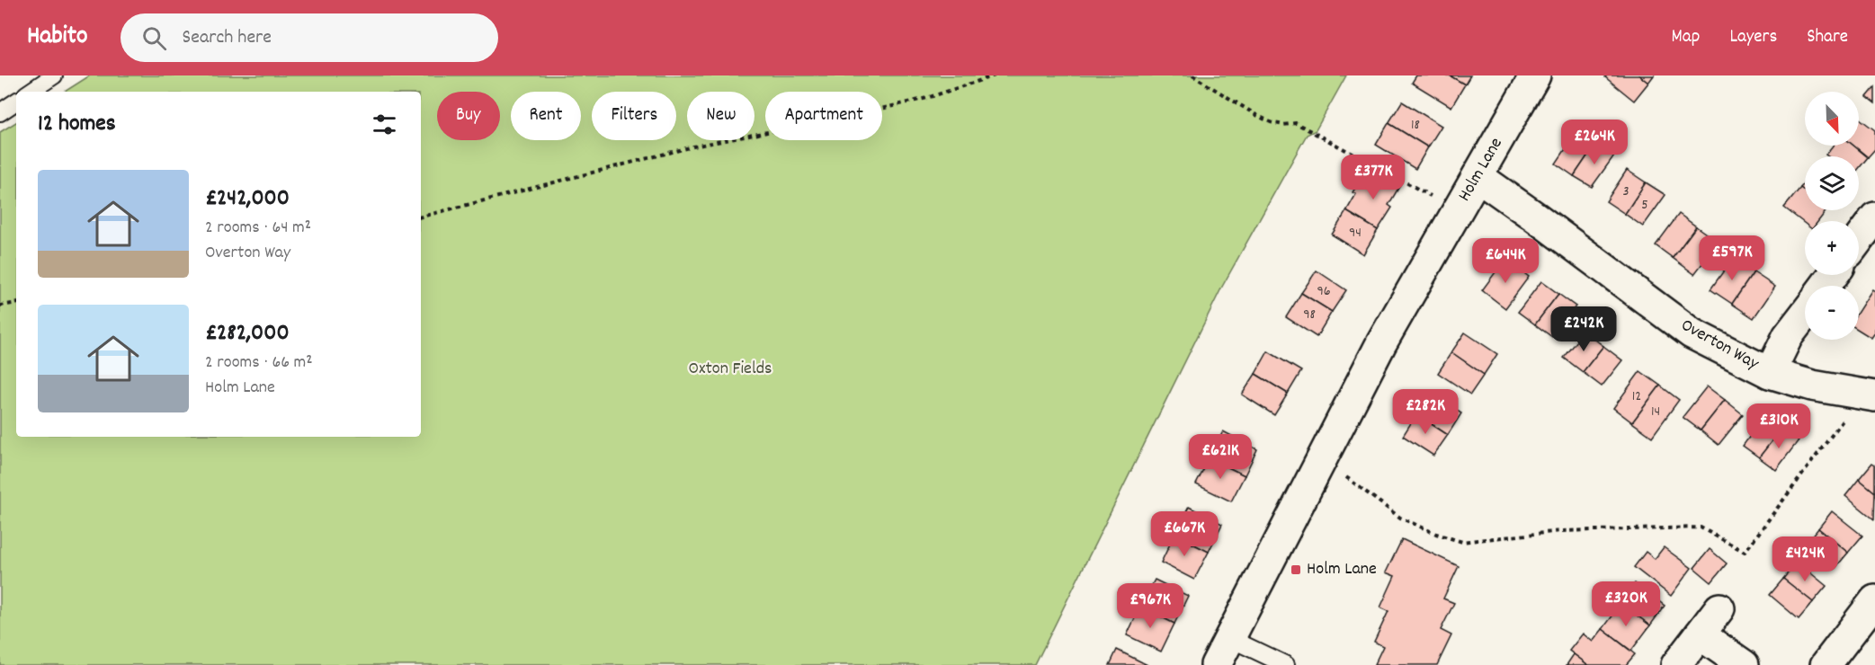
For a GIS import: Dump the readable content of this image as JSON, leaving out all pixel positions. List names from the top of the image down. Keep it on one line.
{"streets":{"street":["Holm Lane","Overton Way"]},"crossings":[["Holm Lane","Overton Way"]],"parks":["Oxton Fields"],"places":{"transit":["Holm Lane"]},"house_numbers":["18","3","5","94","96","98","12","14"],"north":"bottom right","page":{"header":"Habito","search":"Search here","nav":["Map","Layers","Share"],"map_buttons":["+","−"],"chip":["Buy","Rent","Filters","New","Apartment"],"heading":"12 homes","price":["£264K","£377K","£597K","£644K","£242K","£282K","£310K","£621K","£667K","£424K","£320K","£967K"],"list":[{"name":"£242,000","note":"2 rooms · 64 m² · Overton Way"},{"name":"£282,000","note":"2 rooms · 66 m² · Holm Lane"}]}}
